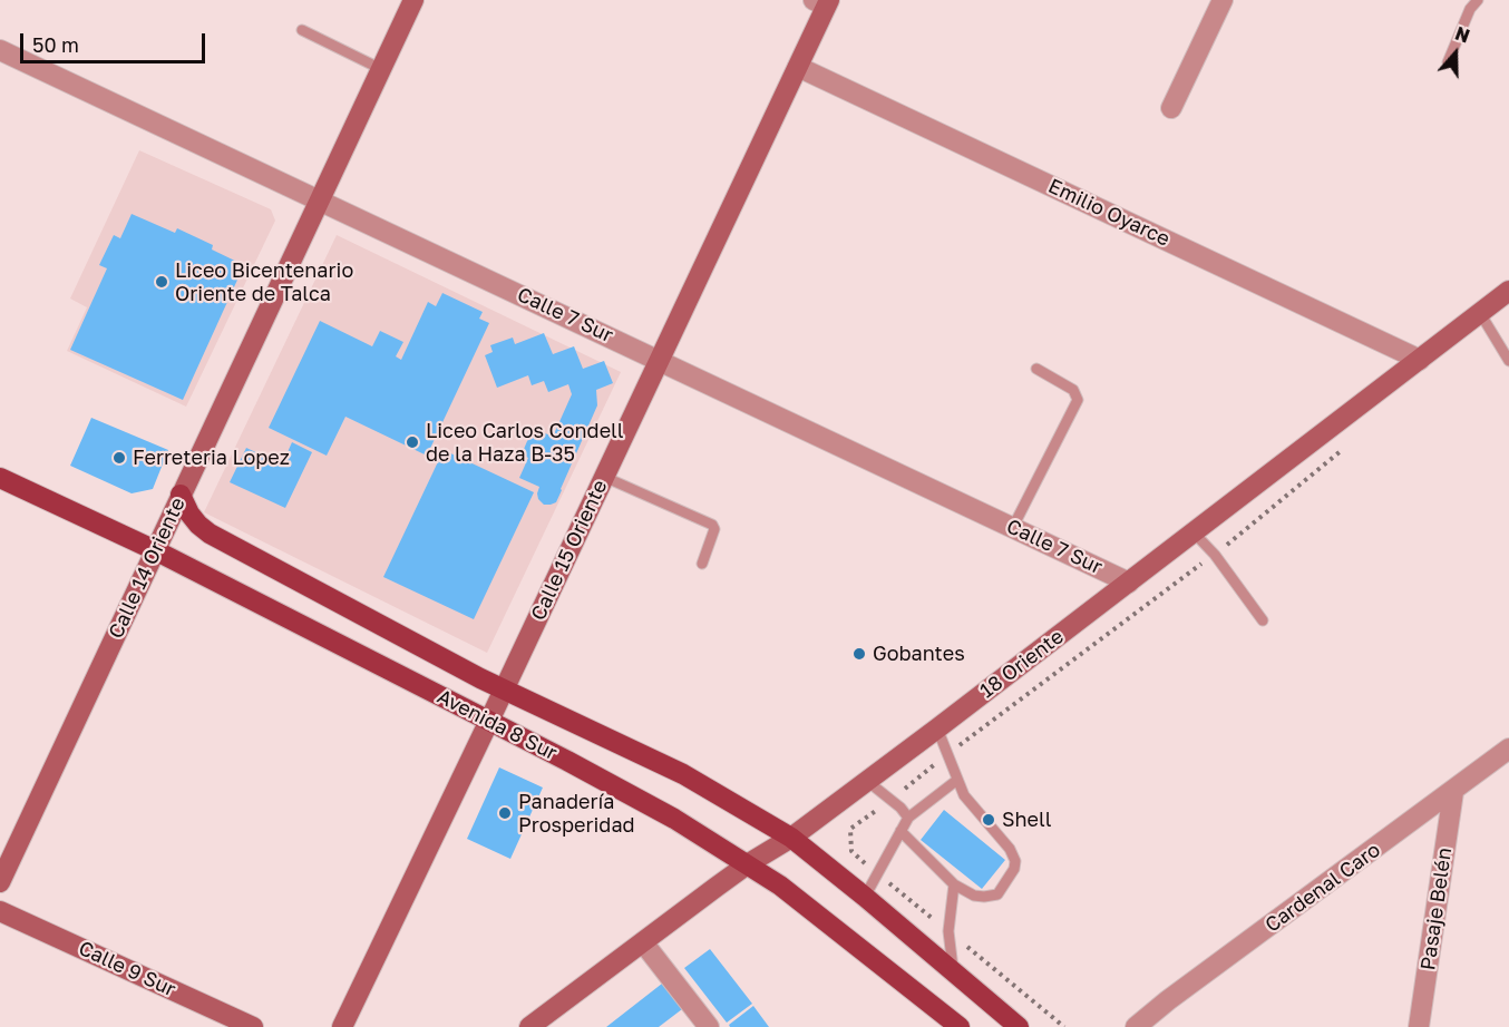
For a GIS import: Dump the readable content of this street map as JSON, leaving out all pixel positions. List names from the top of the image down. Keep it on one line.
{"streets":{"main road":["Avenida 8 Sur"],"street":["Emilio Oyarce","Calle 7 Sur","Calle 15 Oriente","Calle 14 Oriente","18 Oriente","Cardenal Caro","Pasaje Belén","Calle 9 Sur"]},"crossings":[["Emilio Oyarce","Calle 15 Oriente"],["Emilio Oyarce","18 Oriente"],["Calle 7 Sur","Calle 15 Oriente"],["Calle 7 Sur","Calle 14 Oriente"],["Calle 7 Sur","18 Oriente"],["Calle 15 Oriente","Avenida 8 Sur"],["Calle 14 Oriente","Avenida 8 Sur"],["18 Oriente","Avenida 8 Sur"],["Cardenal Caro","Pasaje Belén"]],"places":["Liceo Bicentenario Oriente de Talca","Liceo Carlos Condell de la Haza B-35","Ferreteria Lopez","Gobantes","Panadería Prosperidad","Shell"],"scale_bar":"50 m","north":"top"}
